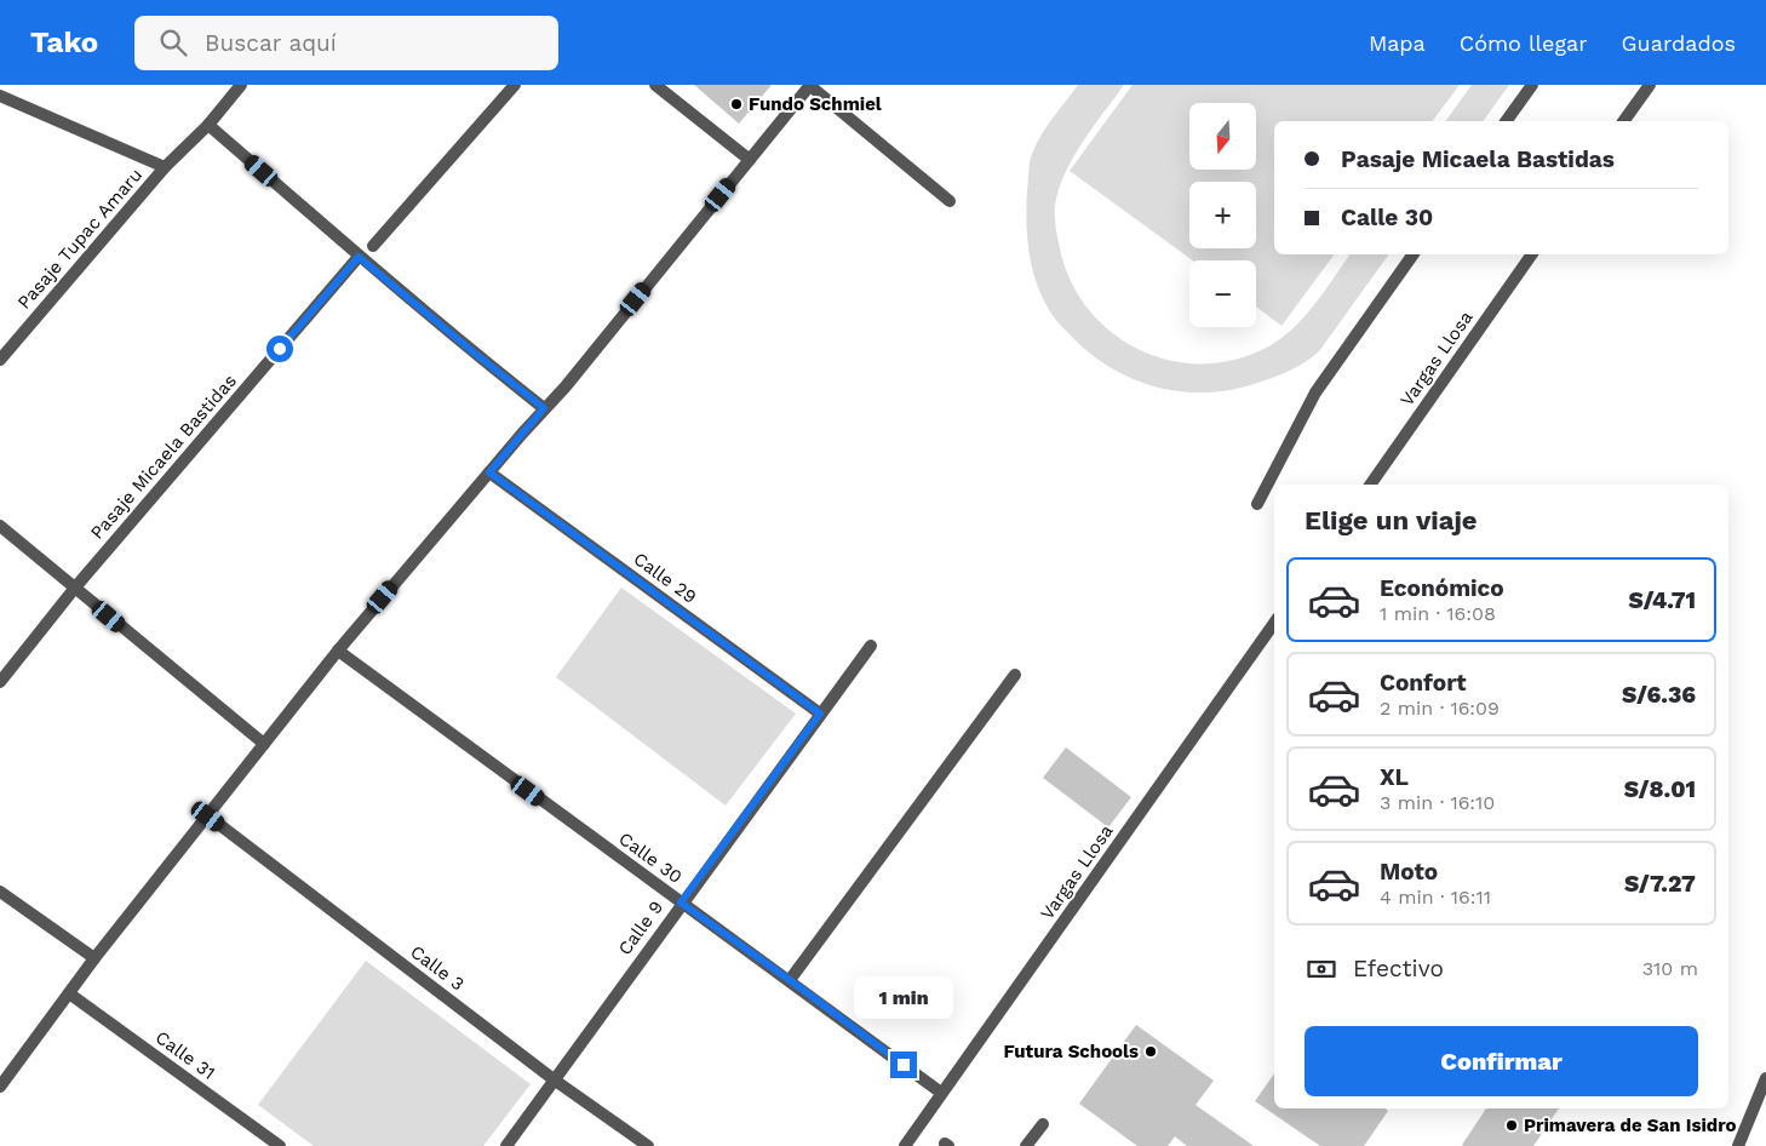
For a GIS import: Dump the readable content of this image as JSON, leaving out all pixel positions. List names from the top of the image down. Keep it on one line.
{"streets":{"street":["Pasaje Tupac Amaru","Vargas Llosa","Pasaje Micaela Bastidas","Calle 29","Calle 30","Calle 9","Calle 3","Calle 31"]},"crossings":[["Vargas Llosa","Calle 30"],["Calle 29","Calle 9"],["Calle 30","Calle 9"],["Calle 9","Calle 3"]],"places":["Fundo Schmiel","Futura Schools","Primavera de San Isidro"],"north":"bottom","page":{"header":"Tako","search":"Buscar aquí","nav":["Mapa","Cómo llegar","Guardados"],"map_buttons":["+","−"],"banner":["Pasaje Micaela Bastidas","Calle 30"],"heading":"Elige un viaje","list":[{"name":"Económico","note":"1 min · 16:08","value":"S/4.71"},{"name":"Confort","note":"2 min · 16:09","value":"S/6.36"},{"name":"XL","note":"3 min · 16:10","value":"S/8.01"},{"name":"Moto","note":"4 min · 16:11","value":"S/7.27"}],"pay":["Efectivo","310 m"],"bubble":"1 min","buttons":"Confirmar"}}
